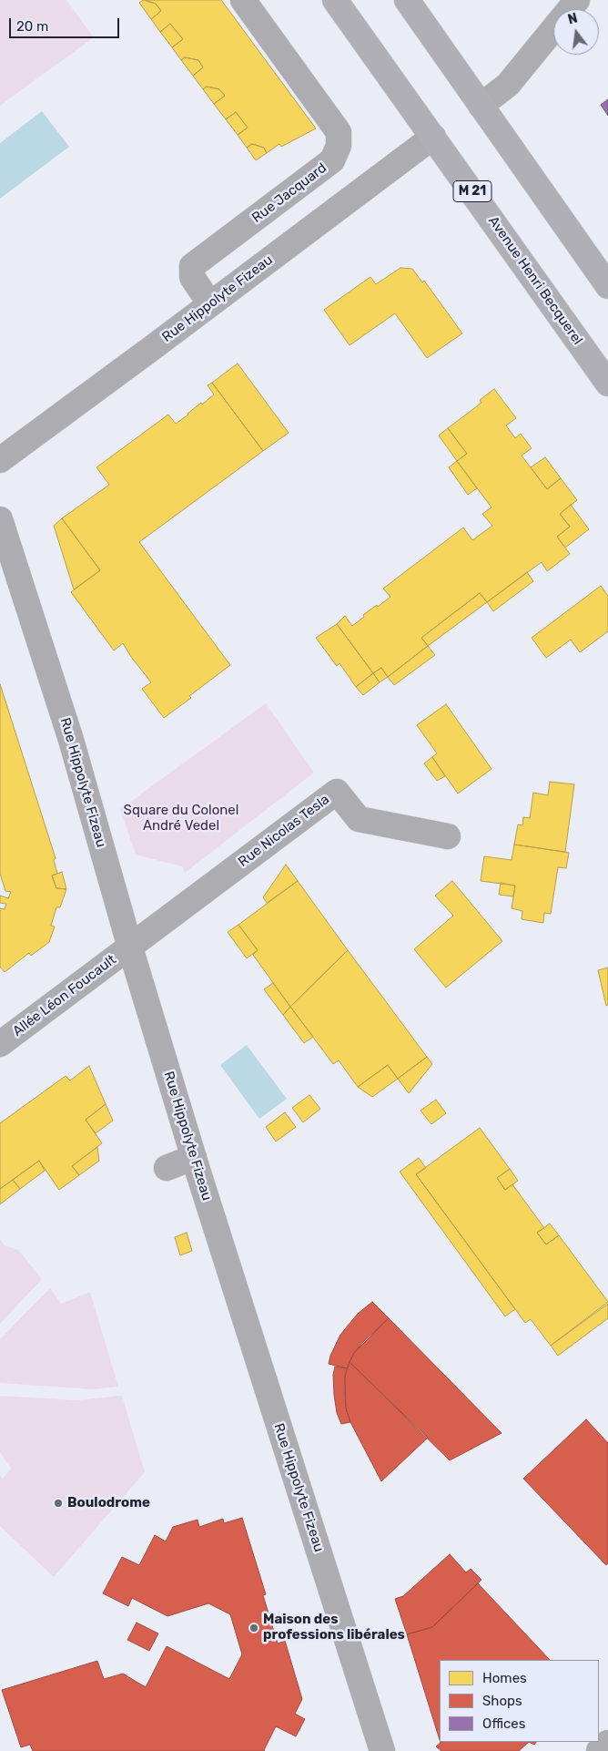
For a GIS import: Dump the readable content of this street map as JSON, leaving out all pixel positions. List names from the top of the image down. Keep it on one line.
{"streets":{"main road":["M 21","Avenue Henri Becquerel"],"street":["Rue Jacquard","Rue Hippolyte Fizeau","Rue Nicolas Tesla","Allée Léon Foucault"]},"crossings":[["Rue Jacquard","Rue Hippolyte Fizeau"],["Avenue Henri Becquerel","Rue Hippolyte Fizeau"],["Rue Hippolyte Fizeau","Rue Nicolas Tesla"],["Rue Hippolyte Fizeau","Allée Léon Foucault"],["Rue Nicolas Tesla","Allée Léon Foucault"]],"parks":["Square du Colonel André Vedel"],"places":["Boulodrome","Maison des professions libérales"],"legend":["Homes","Shops","Offices"],"scale_bar":"20 m","north":"top"}
